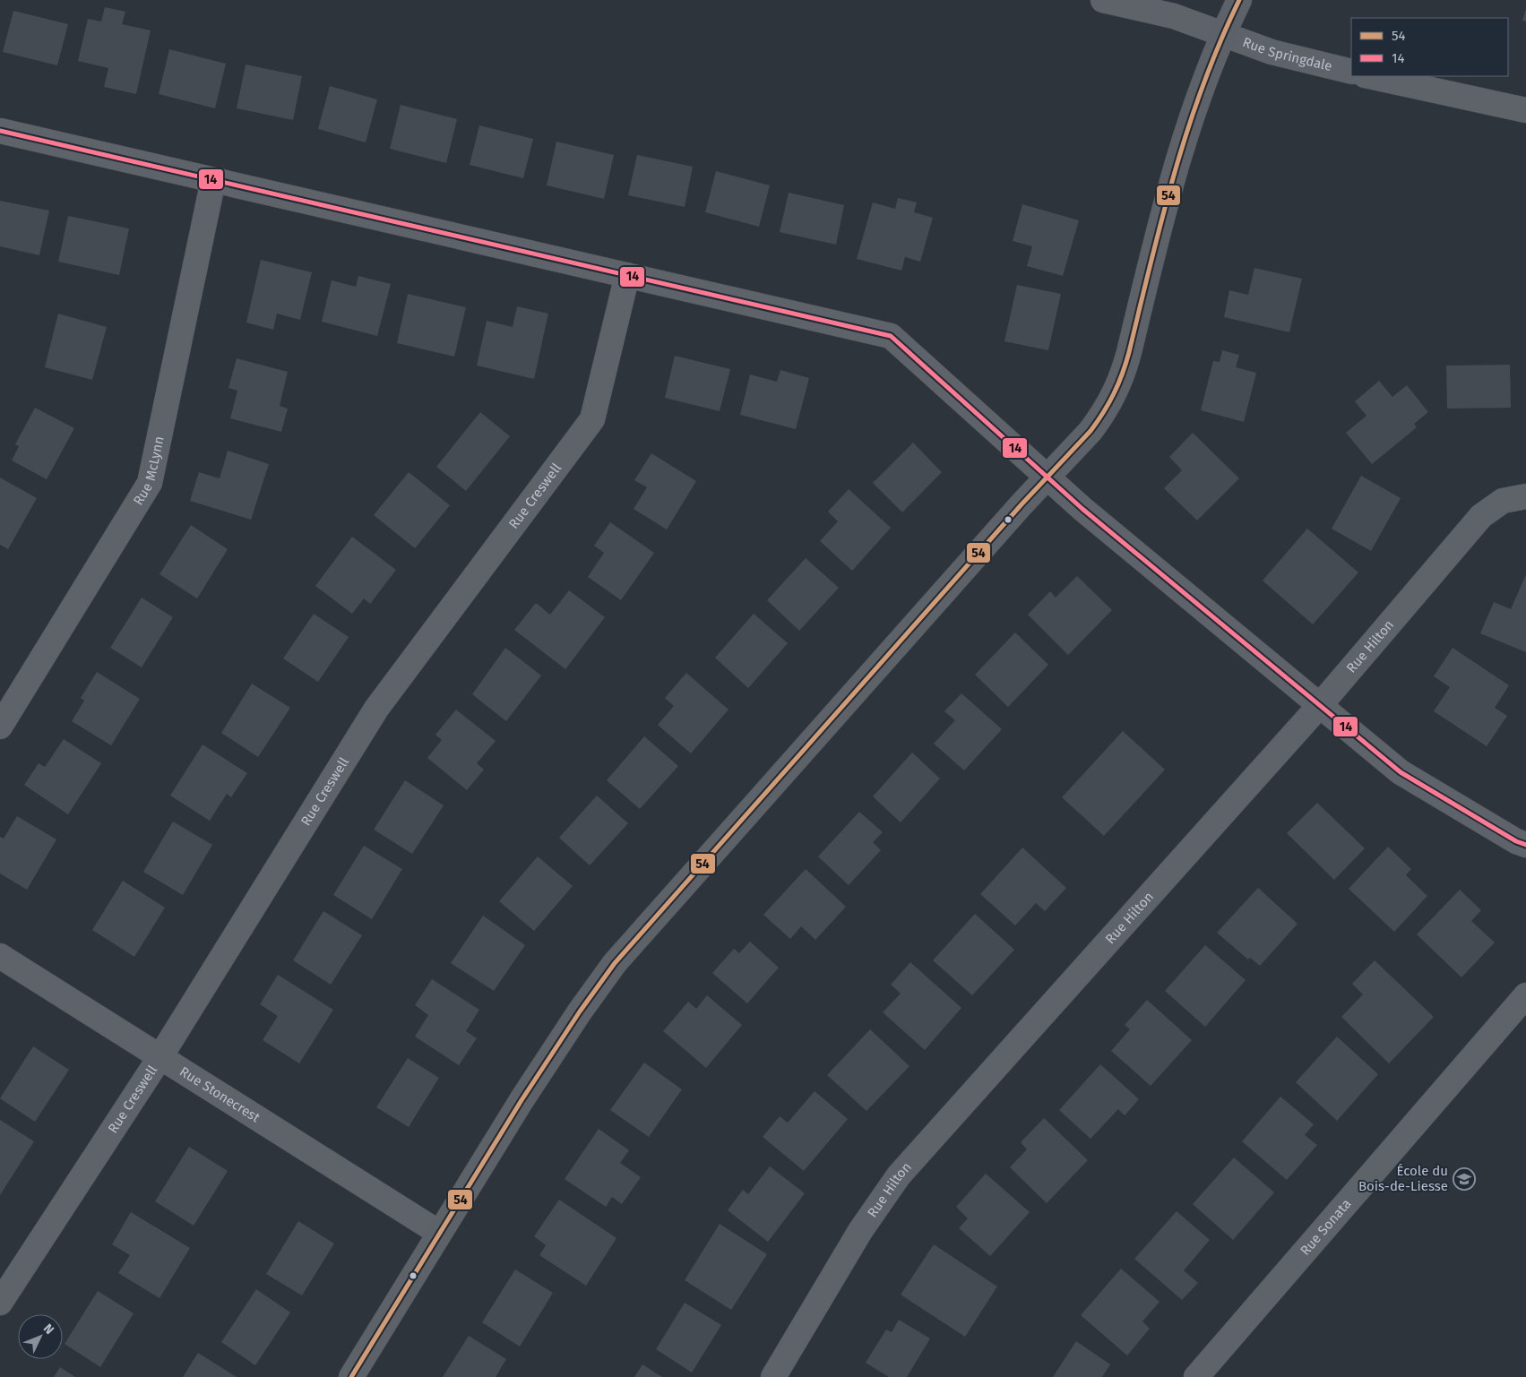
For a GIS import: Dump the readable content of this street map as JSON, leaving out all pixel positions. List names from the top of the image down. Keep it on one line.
{"streets":{"street":["Rue Springdale","Rue McLynn","Rue Creswell","Rue Hilton","Rue Stonecrest","Rue Sonata"]},"crossings":[["Rue Creswell","Rue Stonecrest"]],"places":{"school or university":["École du Bois-de-Liesse"]},"lines":["transit line 54","transit line 14"],"legend":["54","14"],"north":"top right"}
